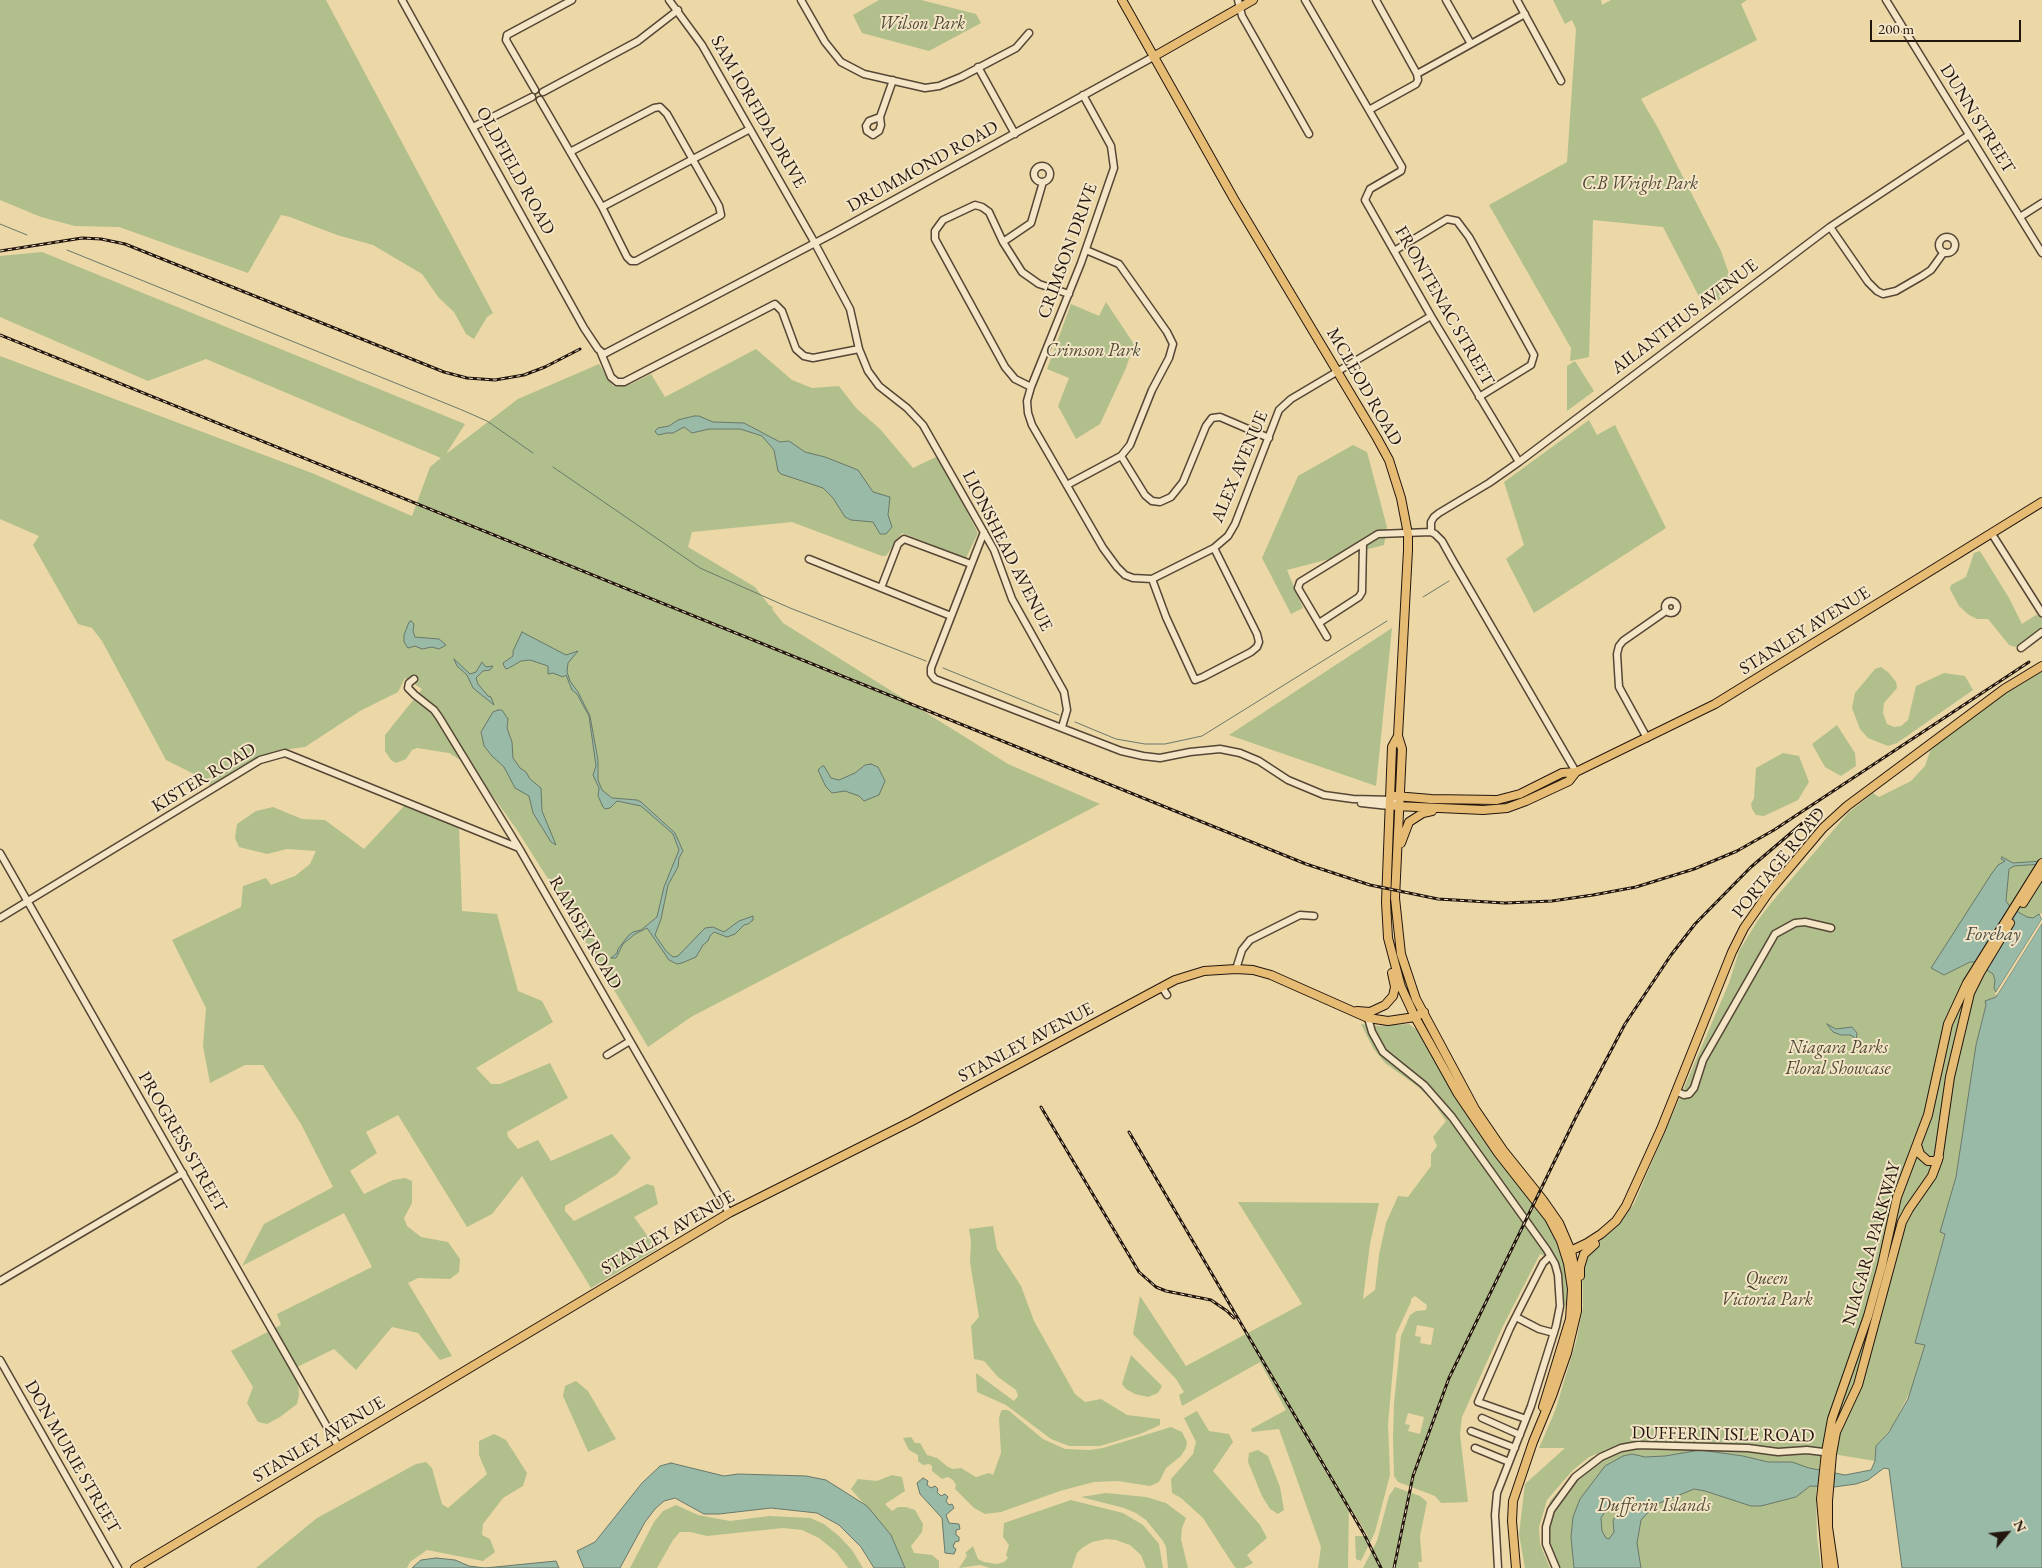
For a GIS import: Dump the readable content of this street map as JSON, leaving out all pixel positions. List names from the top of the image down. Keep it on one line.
{"streets":{"main road":["DRUMMOND ROAD","MCLEOD ROAD","STANLEY AVENUE","PORTAGE ROAD","NIAGARA PARKWAY"],"street":["SAM IORFIDA DRIVE","DUNN STREET","OLDFIELD ROAD","CRIMSON DRIVE","FRONTENAC STREET","AILANTHUS AVENUE","ALEX AVENUE","LIONSHEAD AVENUE","KISTER ROAD","RAMSEY ROAD","PROGRESS STREET","DUFFERIN ISLE ROAD","DON MURIE STREET"]},"crossings":[["SAM IORFIDA DRIVE","DRUMMOND ROAD"],["SAM IORFIDA DRIVE","LIONSHEAD AVENUE"],["DUNN STREET","AILANTHUS AVENUE"],["DRUMMOND ROAD","OLDFIELD ROAD"],["DRUMMOND ROAD","CRIMSON DRIVE"],["DRUMMOND ROAD","MCLEOD ROAD"],["DRUMMOND ROAD","LIONSHEAD AVENUE"],["OLDFIELD ROAD","LIONSHEAD AVENUE"],["CRIMSON DRIVE","ALEX AVENUE"],["FRONTENAC STREET","AILANTHUS AVENUE"],["FRONTENAC STREET","ALEX AVENUE"],["MCLEOD ROAD","ALEX AVENUE"],["STANLEY AVENUE","RAMSEY ROAD"],["STANLEY AVENUE","PROGRESS STREET"],["KISTER ROAD","RAMSEY ROAD"],["KISTER ROAD","PROGRESS STREET"],["NIAGARA PARKWAY","DUFFERIN ISLE ROAD"]],"water":["Forebay"],"parks":["Wilson Park","C.B Wright Park","Crimson Park","Niagara Parks Floral Showcase","Queen Victoria Park","Dufferin Islands"],"scale_bar":"200 m","north":"top right"}
